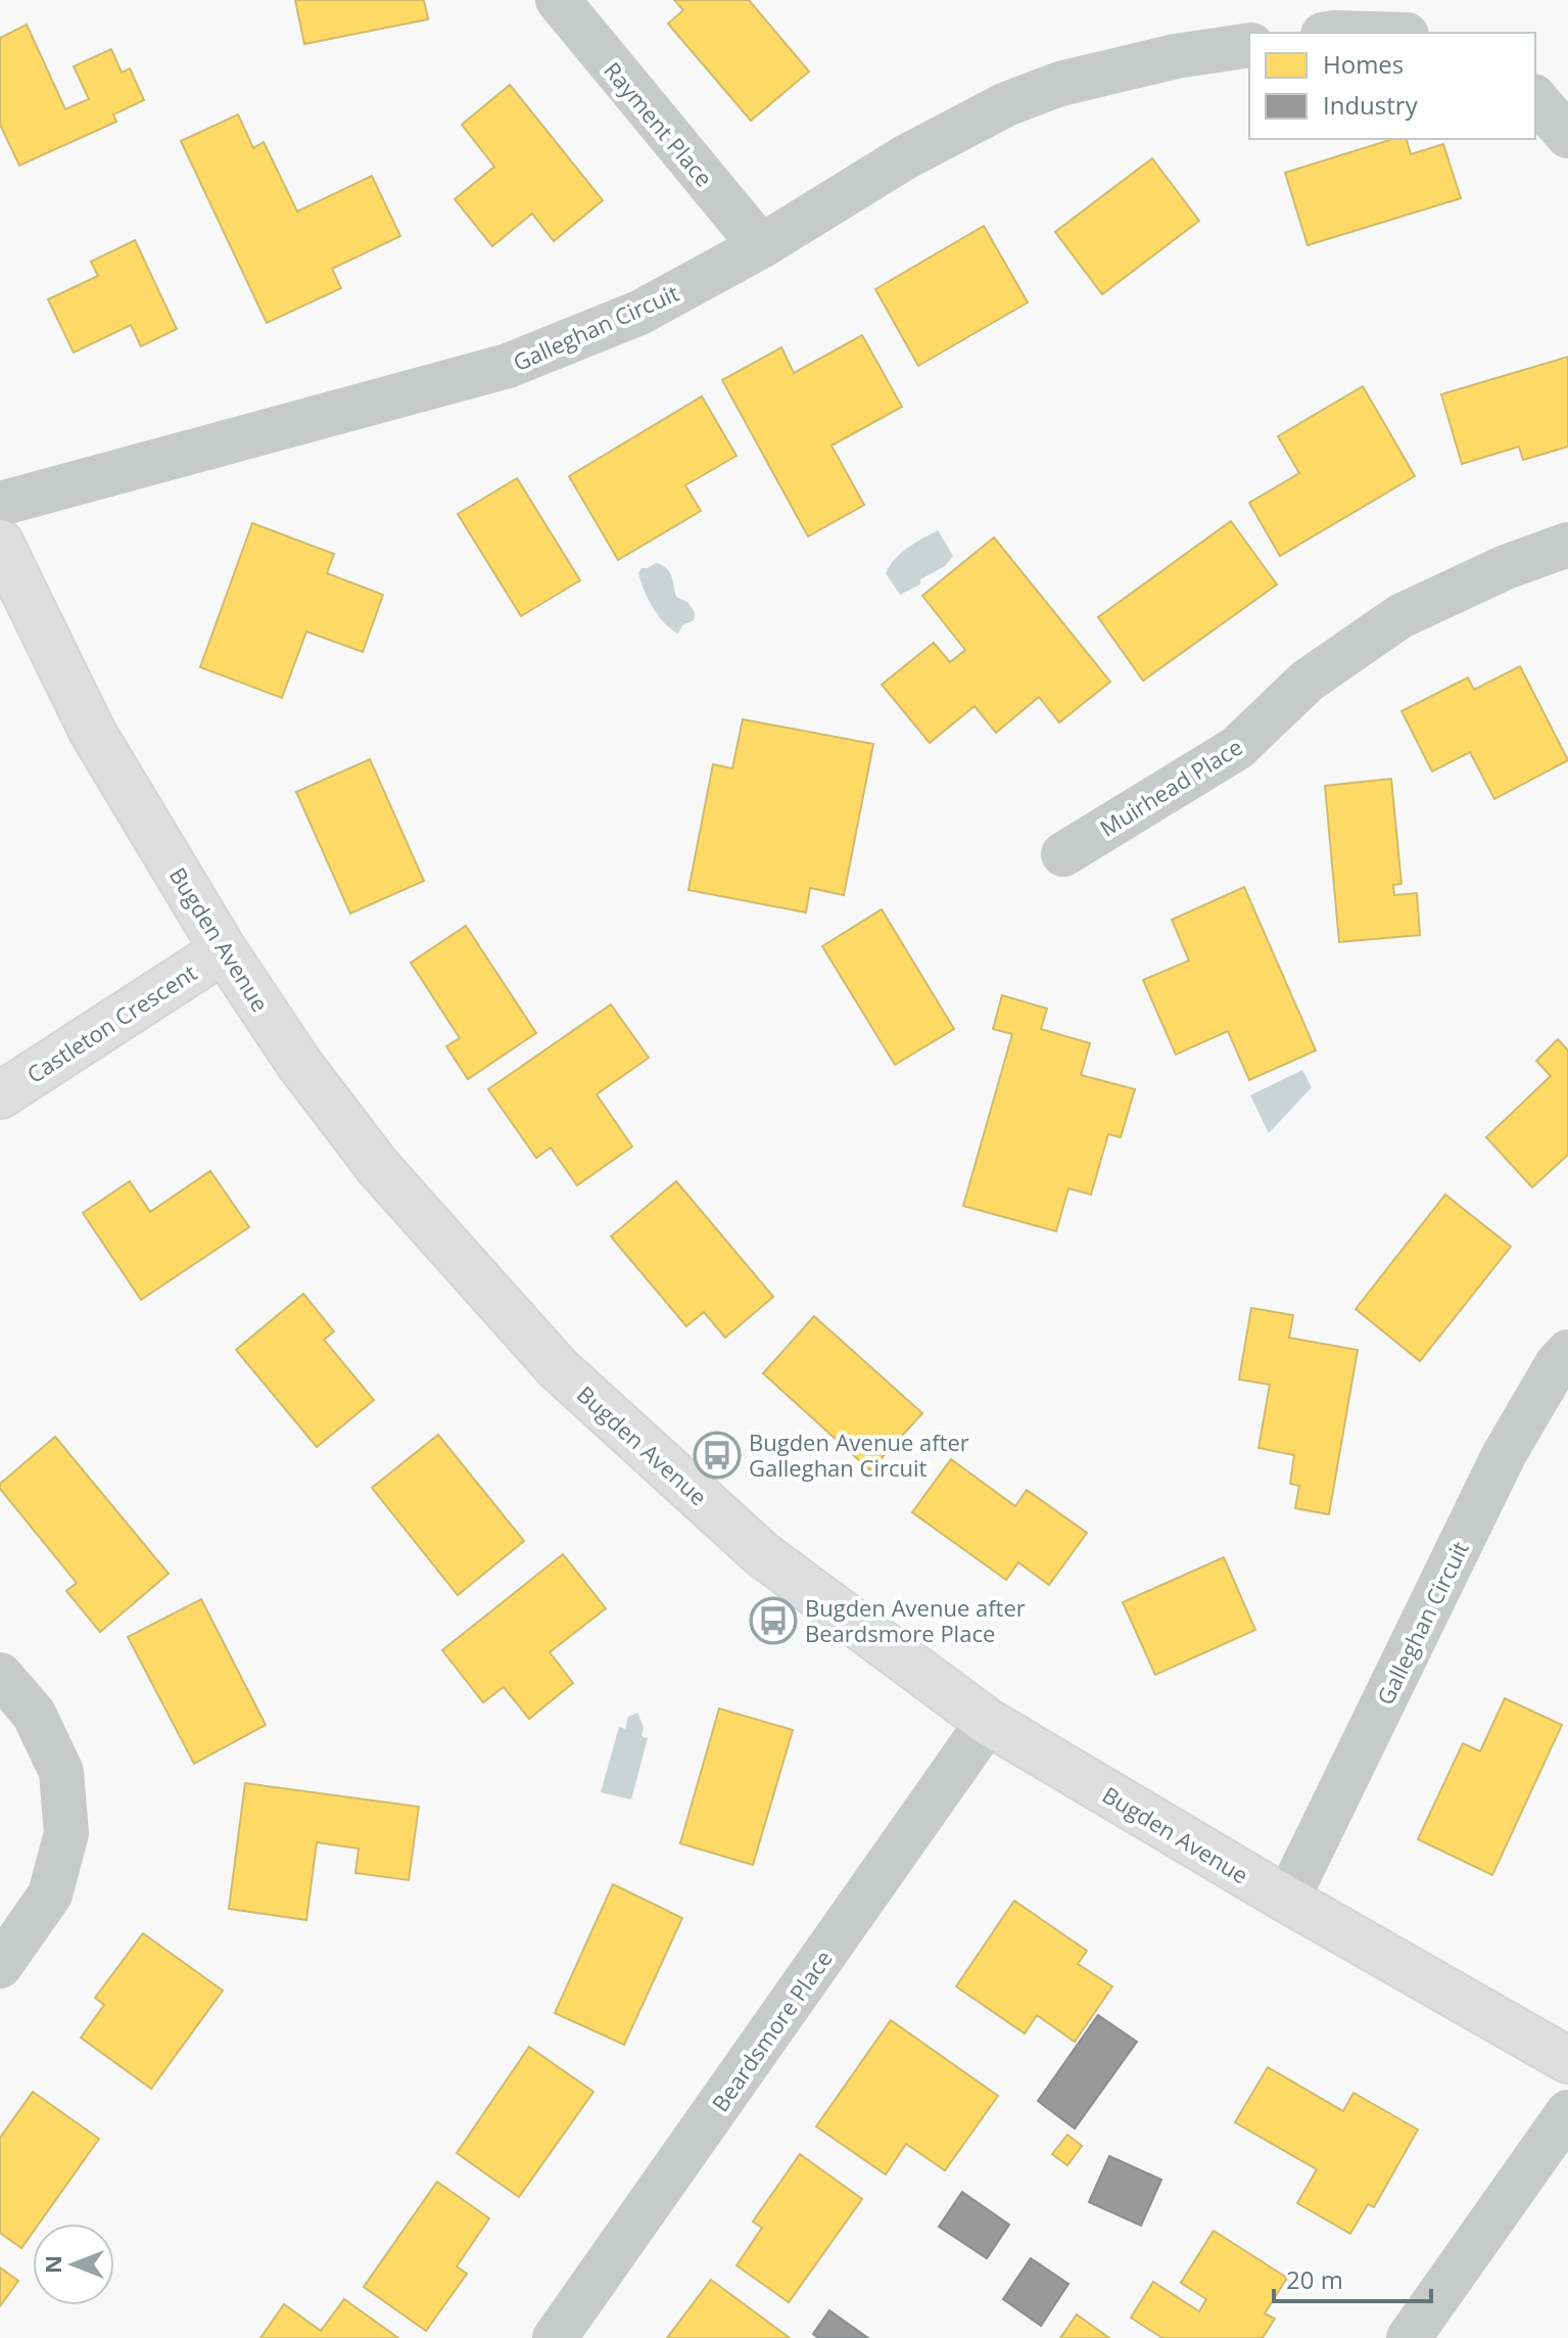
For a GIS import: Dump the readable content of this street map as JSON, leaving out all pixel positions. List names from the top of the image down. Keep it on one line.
{"streets":{"street":["Rayment Place","Galleghan Circuit","Muirhead Place","Bugden Avenue","Castleton Crescent","Beardsmore Place"]},"crossings":[["Rayment Place","Galleghan Circuit"],["Galleghan Circuit","Bugden Avenue"],["Bugden Avenue","Castleton Crescent"],["Bugden Avenue","Beardsmore Place"]],"places":{"bus stop":["Bugden Avenue after Galleghan Circuit","Bugden Avenue after Beardsmore Place"]},"legend":["Homes","Industry"],"scale_bar":"20 m","north":"left"}
